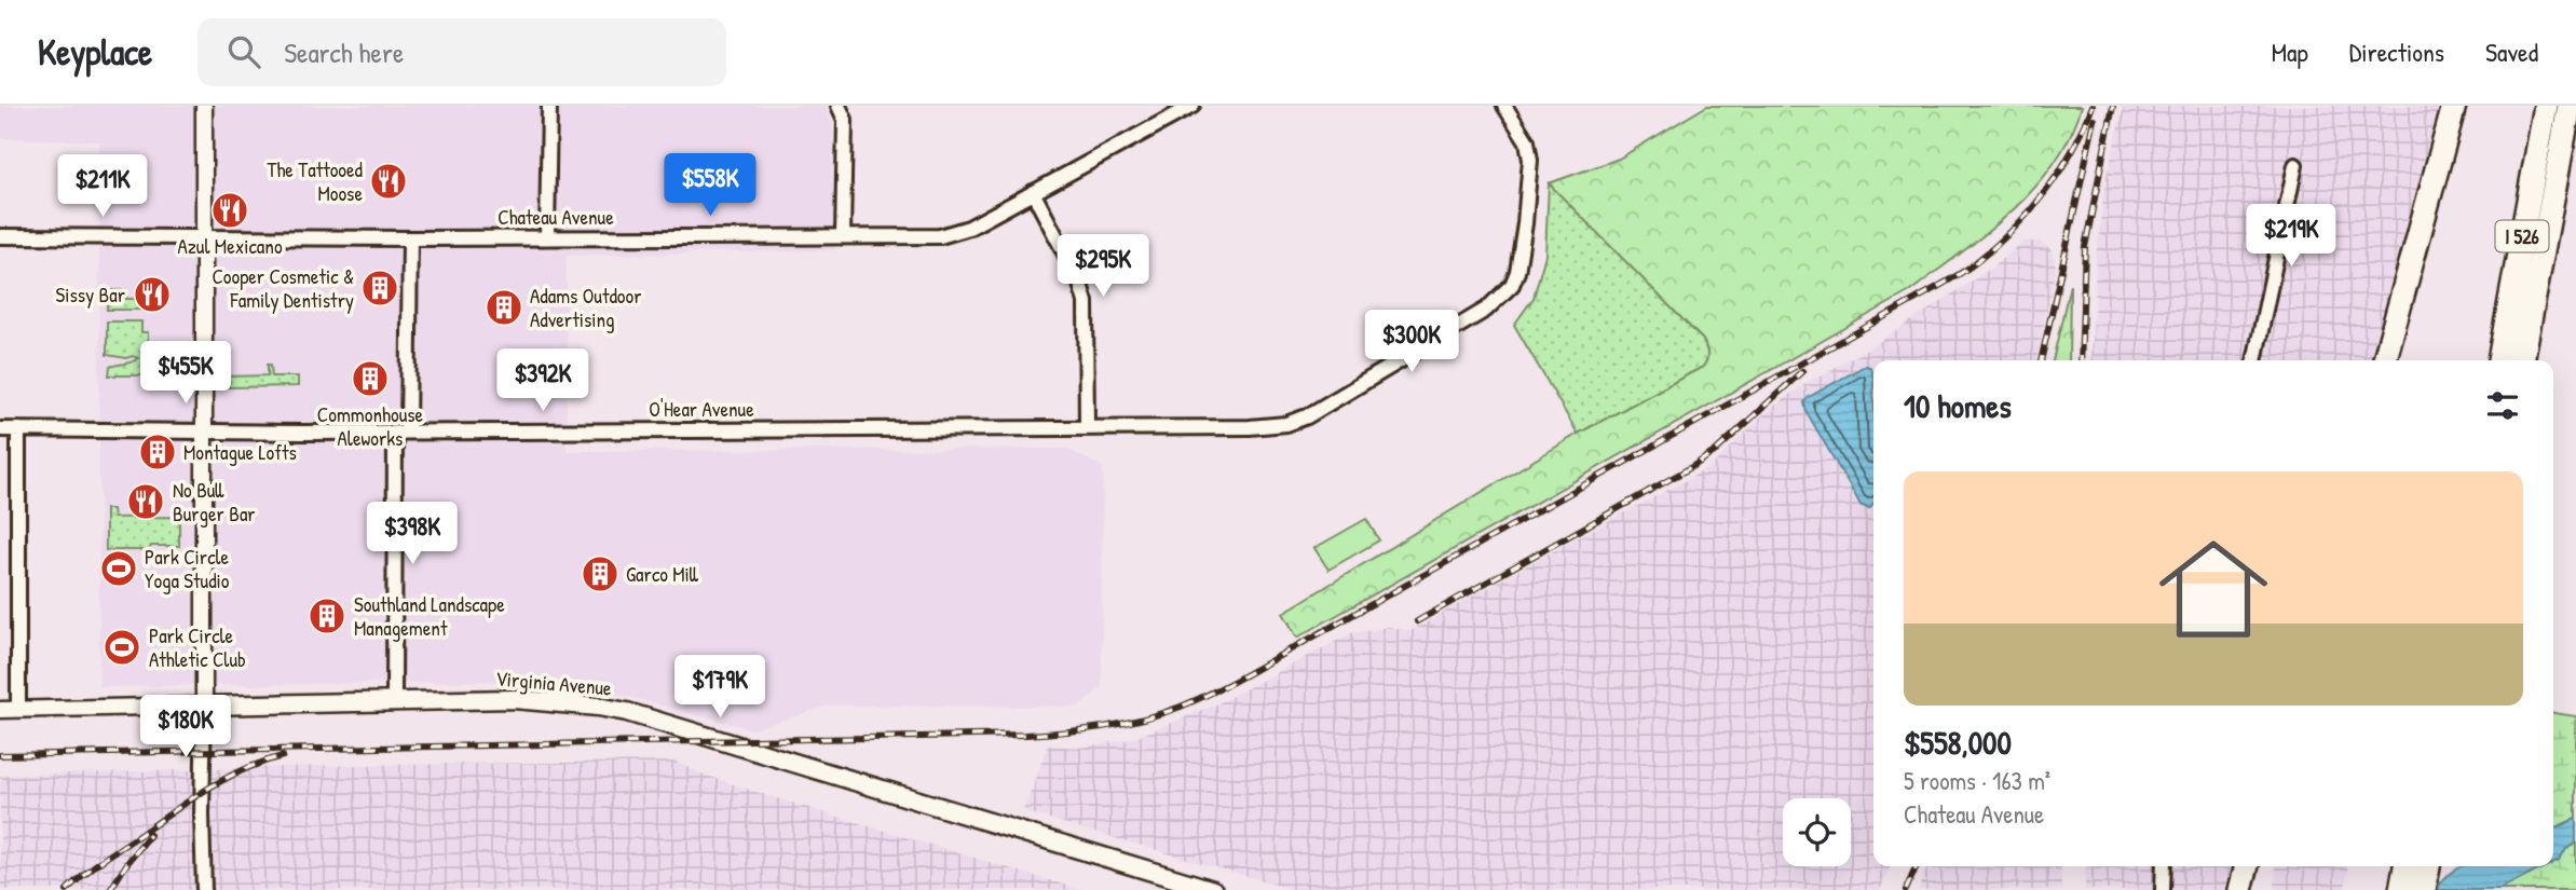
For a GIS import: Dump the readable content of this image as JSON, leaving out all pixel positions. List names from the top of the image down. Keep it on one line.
{"streets":{"highway":["I 526"],"main road":["Virginia Avenue"],"street":["Chateau Avenue","O'Hear Avenue"]},"places":{"restaurant":["The Tattooed Moose","Azul Mexicano","Sissy Bar","No Bull Burger Bar"],"building":["Cooper Cosmetic & Family Dentistry","Adams Outdoor Advertising","Commonhouse Aleworks","Montague Lofts","Garco Mill","Southland Landscape Management"],"sports":["Park Circle Yoga Studio","Park Circle Athletic Club"]},"page":{"header":"Keyplace","search":"Search here","nav":["Map","Directions","Saved"],"price":["$558K","$211K","$219K","$295K","$300K","$455K","$392K","$398K","$179K","$180K"],"heading":"10 homes","list":[{"name":"$558,000","note":"5 rooms · 163 m² · Chateau Avenue"}]}}
